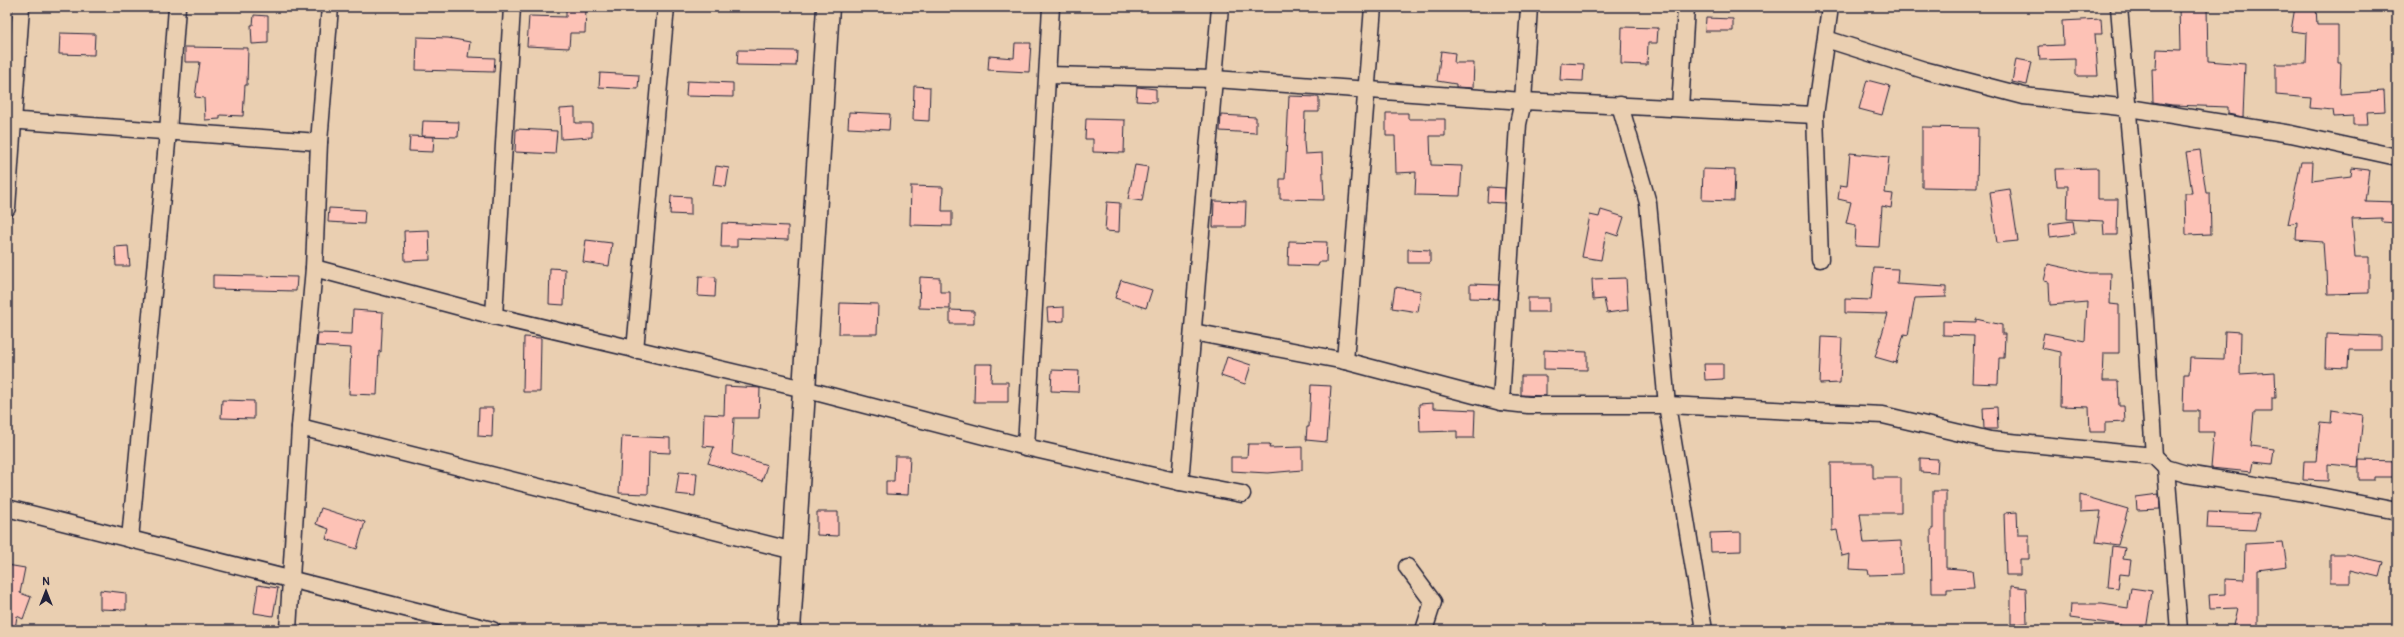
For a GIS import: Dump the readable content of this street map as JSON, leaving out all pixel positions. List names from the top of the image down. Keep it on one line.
{"north":"top"}
